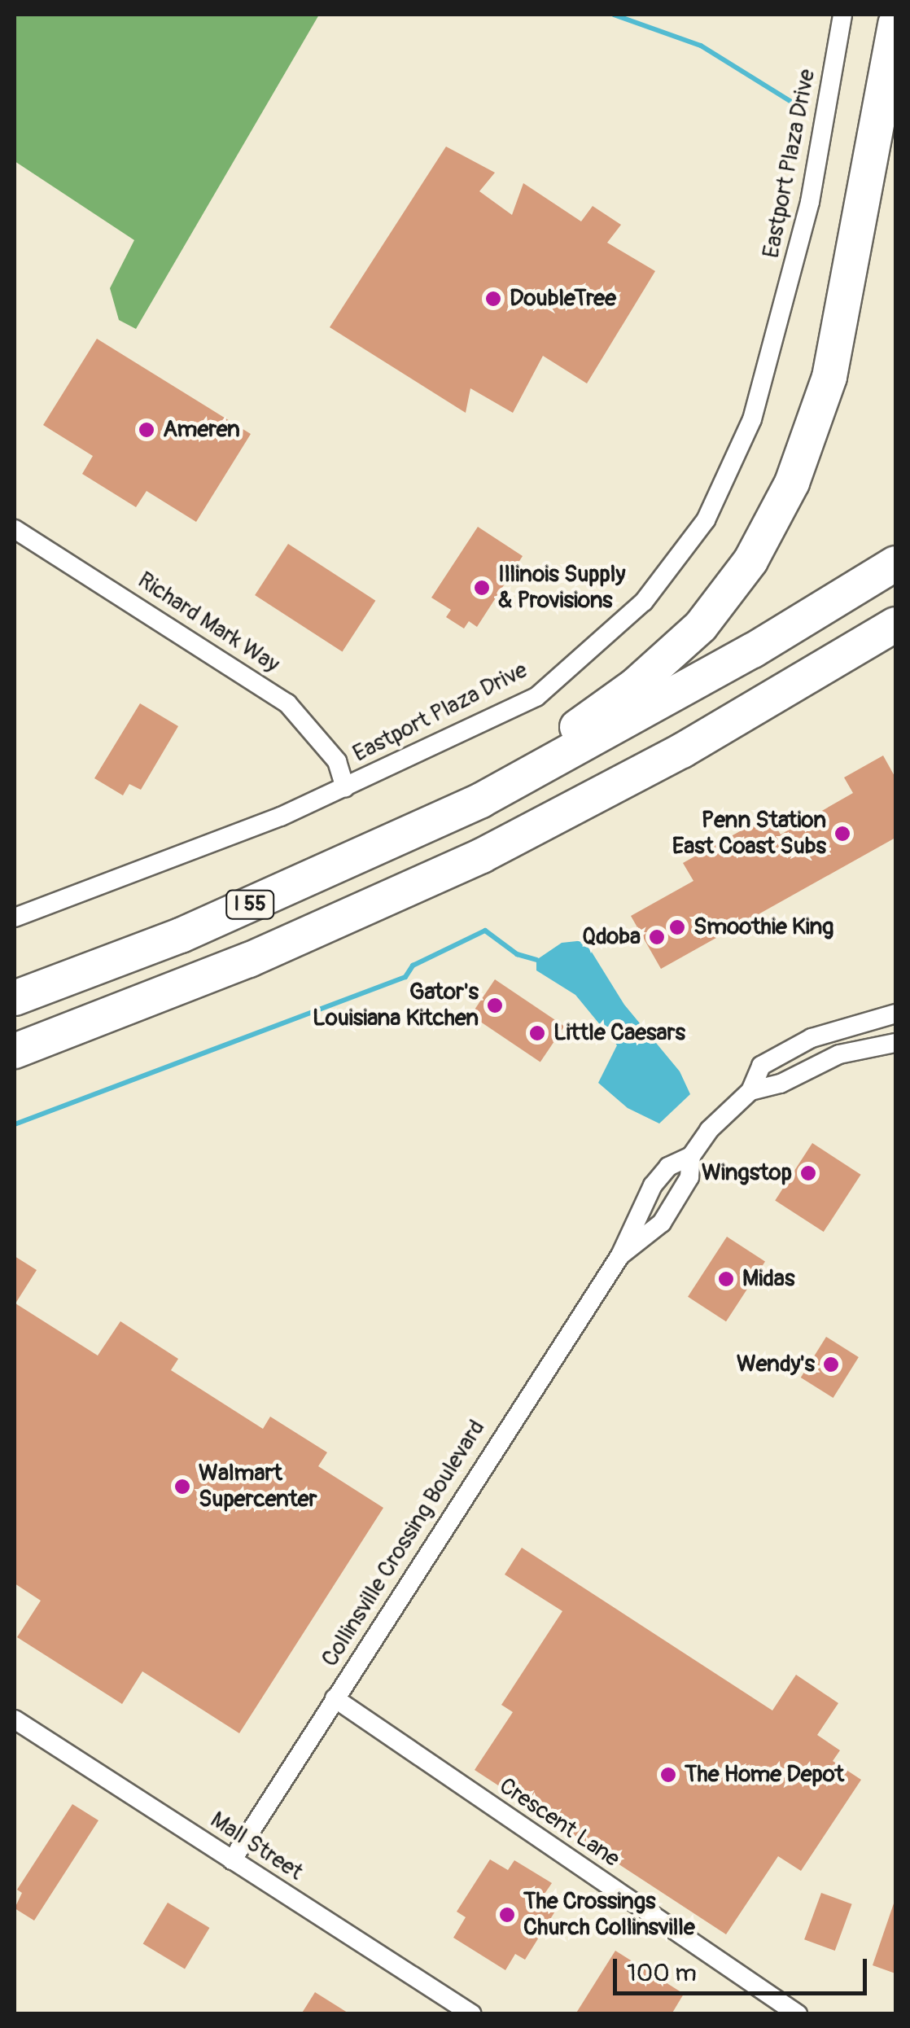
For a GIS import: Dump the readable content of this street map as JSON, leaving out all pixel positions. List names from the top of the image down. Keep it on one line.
{"streets":{"highway":["I 55"],"street":["Eastport Plaza Drive","Richard Mark Way","Collinsville Crossing Boulevard","Crescent Lane","Mall Street"]},"crossings":[["Eastport Plaza Drive","Richard Mark Way"],["Collinsville Crossing Boulevard","Crescent Lane"],["Collinsville Crossing Boulevard","Mall Street"]],"places":["DoubleTree","Ameren","Illinois Supply & Provisions","Penn Station East Coast Subs","Smoothie King","Qdoba","Gator's Louisiana Kitchen","Little Caesars","Wingstop","Midas","Wendy's","Walmart Supercenter","The Home Depot","The Crossings Church Collinsville"],"scale_bar":"100 m"}
